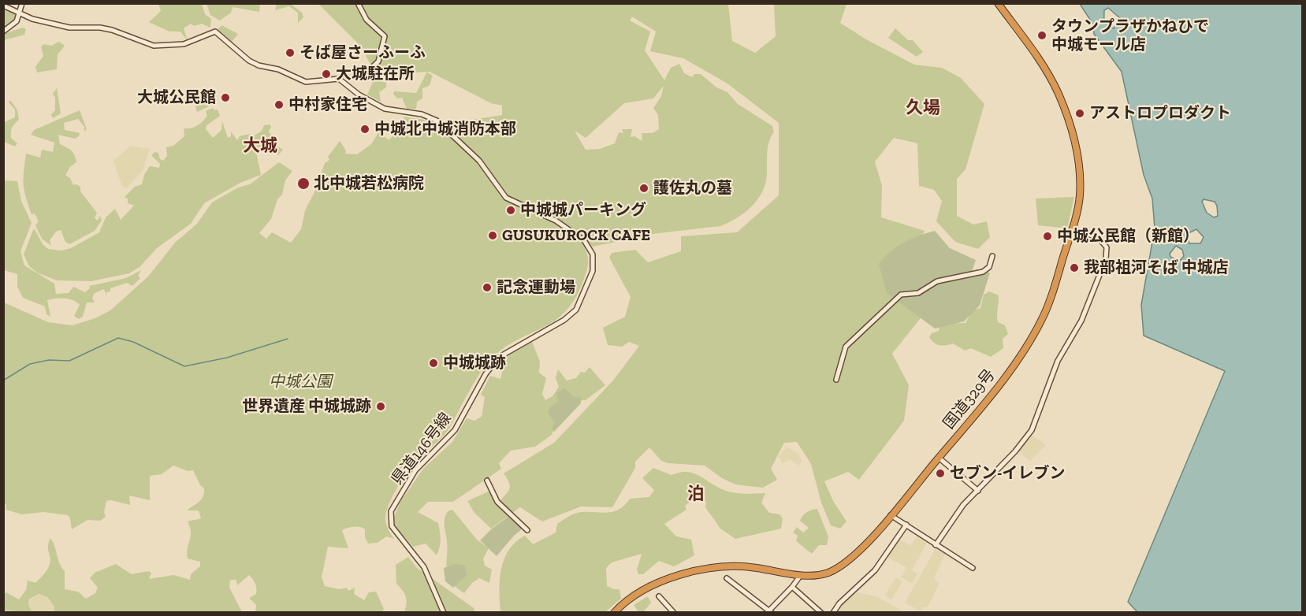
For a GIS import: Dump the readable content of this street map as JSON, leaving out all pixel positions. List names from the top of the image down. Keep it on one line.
{"streets":{"highway":["国道329号"],"street":["県道146号線"]},"districts":["久場","大城","泊"],"parks":["中城公園"],"places":["タウンプラザかねひで 中城モール店","そば屋さーふーふ","大城駐在所","大城公民館","中村家住宅","アストロプロダクト","中城北中城消防本部","北中城若松病院","護佐丸の墓","中城城パーキング","GUSUKUROCK CAFE","中城公民館（新館）","我部祖河そば 中城店","記念運動場","中城城跡","世界遺産 中城城跡","セブン-イレブン"]}
